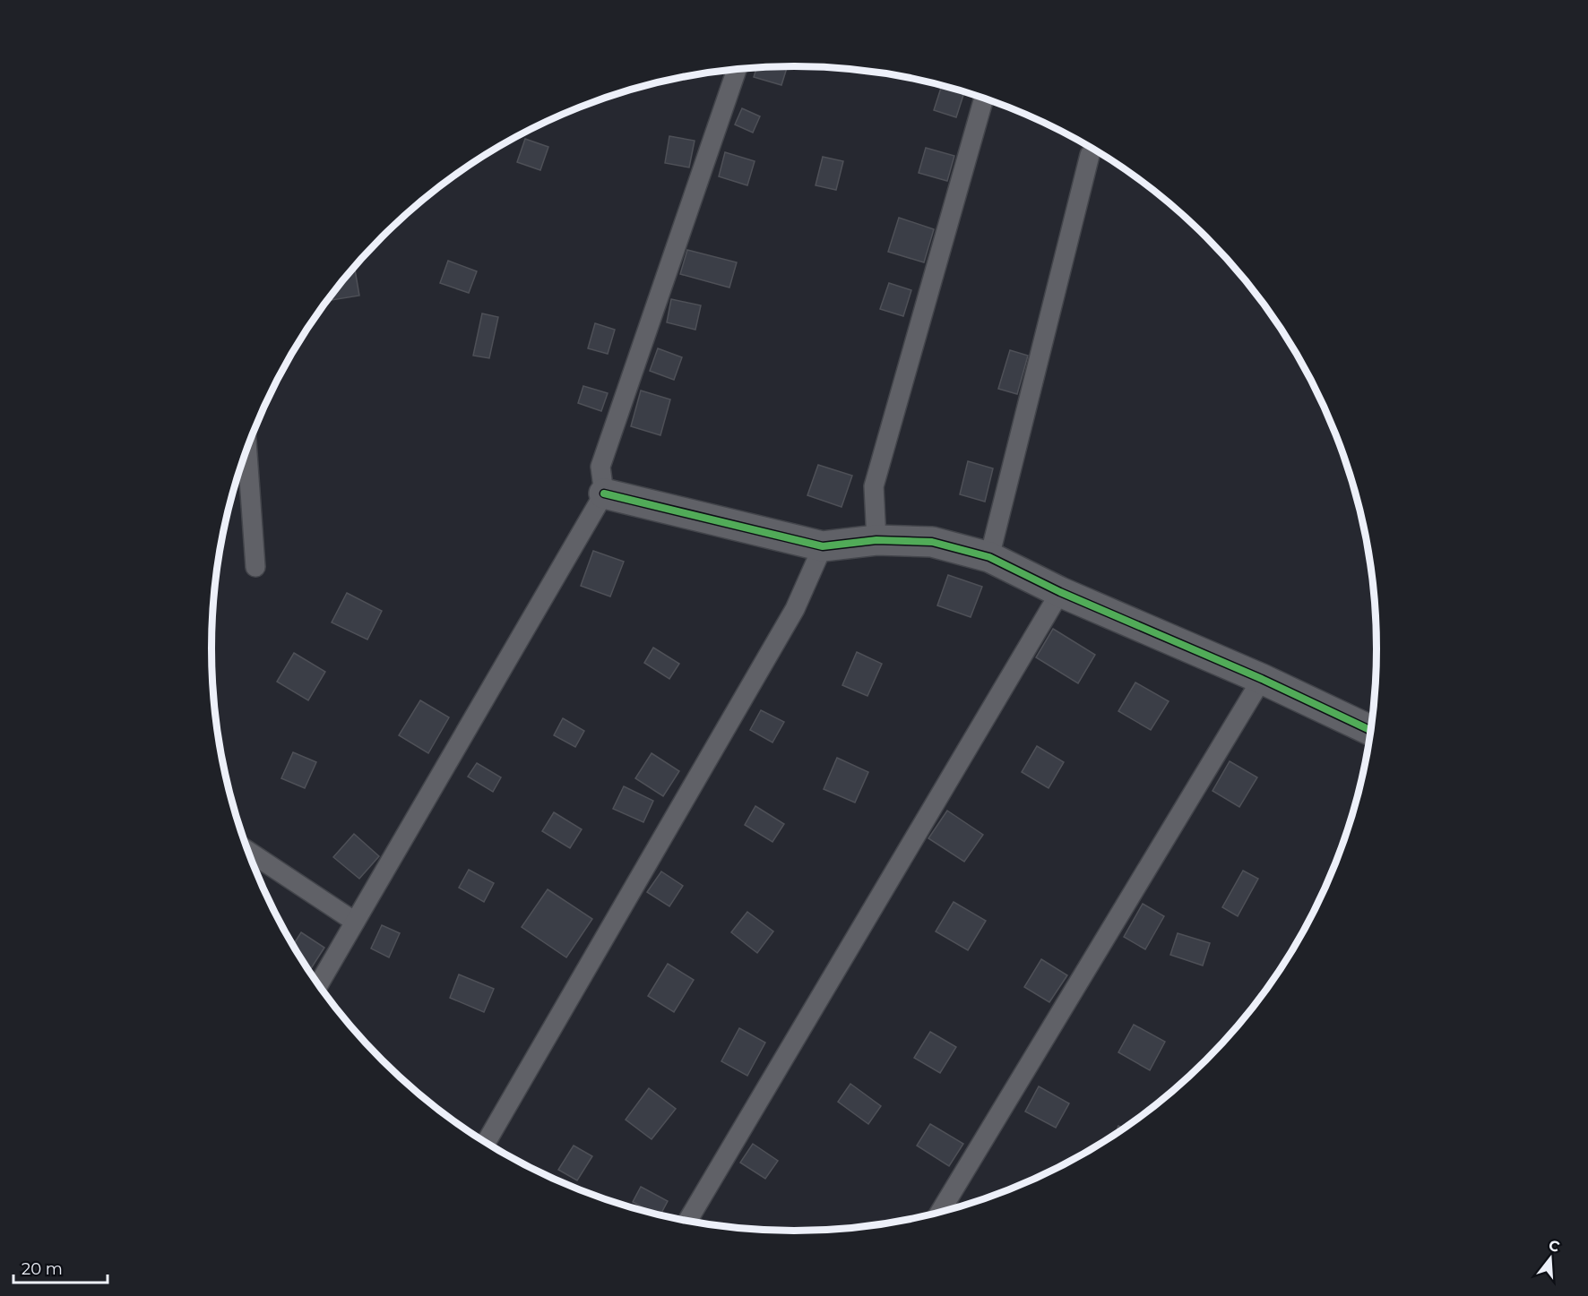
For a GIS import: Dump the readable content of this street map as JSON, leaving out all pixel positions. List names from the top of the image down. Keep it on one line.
{"scale_bar":"20 m","north":"top"}
